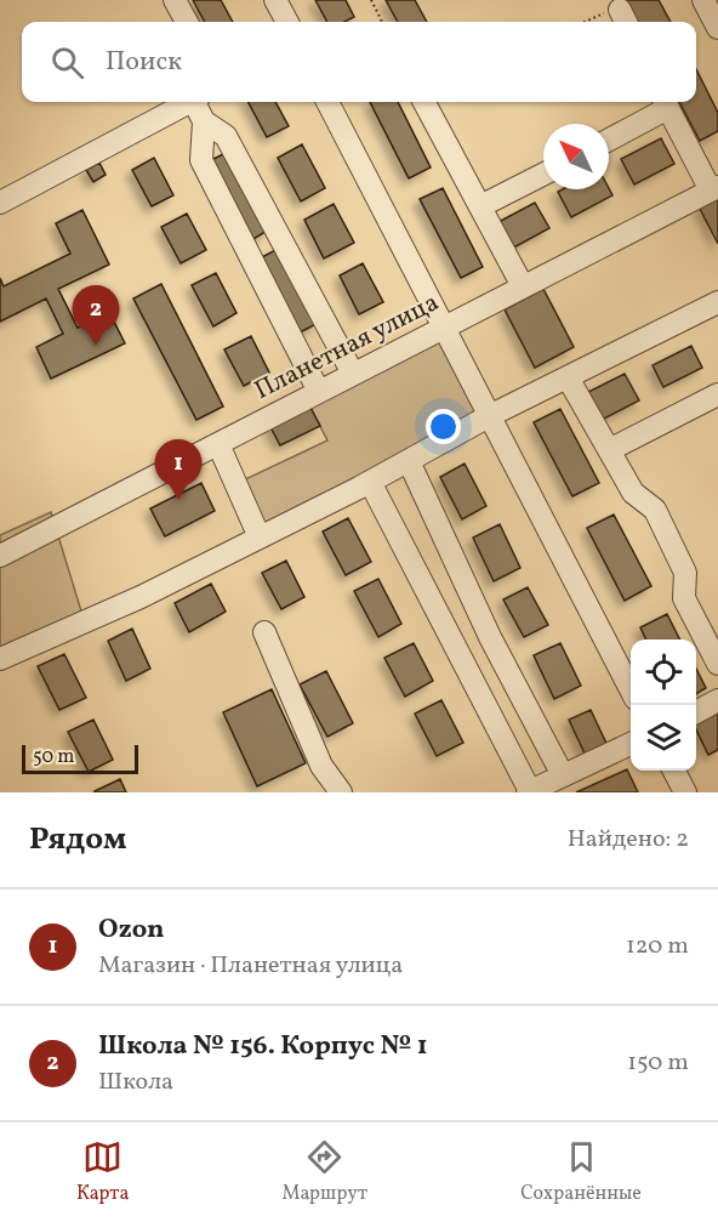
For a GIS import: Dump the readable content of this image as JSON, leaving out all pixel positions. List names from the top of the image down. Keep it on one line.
{"streets":{"street":["Планетная улица"]},"scale_bar":"50 m","north":"top left","page":{"search":"Поиск","pins":["2","1"],"scale":"50 m","heading":["Рядом","Найдено: 2"],"list":[{"mark":"1","name":"Ozon","note":"Магазин · Планетная улица","value":"120 m"},{"mark":"2","name":"Школа № 156. Корпус № 1","note":"Школа","value":"150 m"}],"nav":["Карта","Маршрут","Сохранённые"]}}
